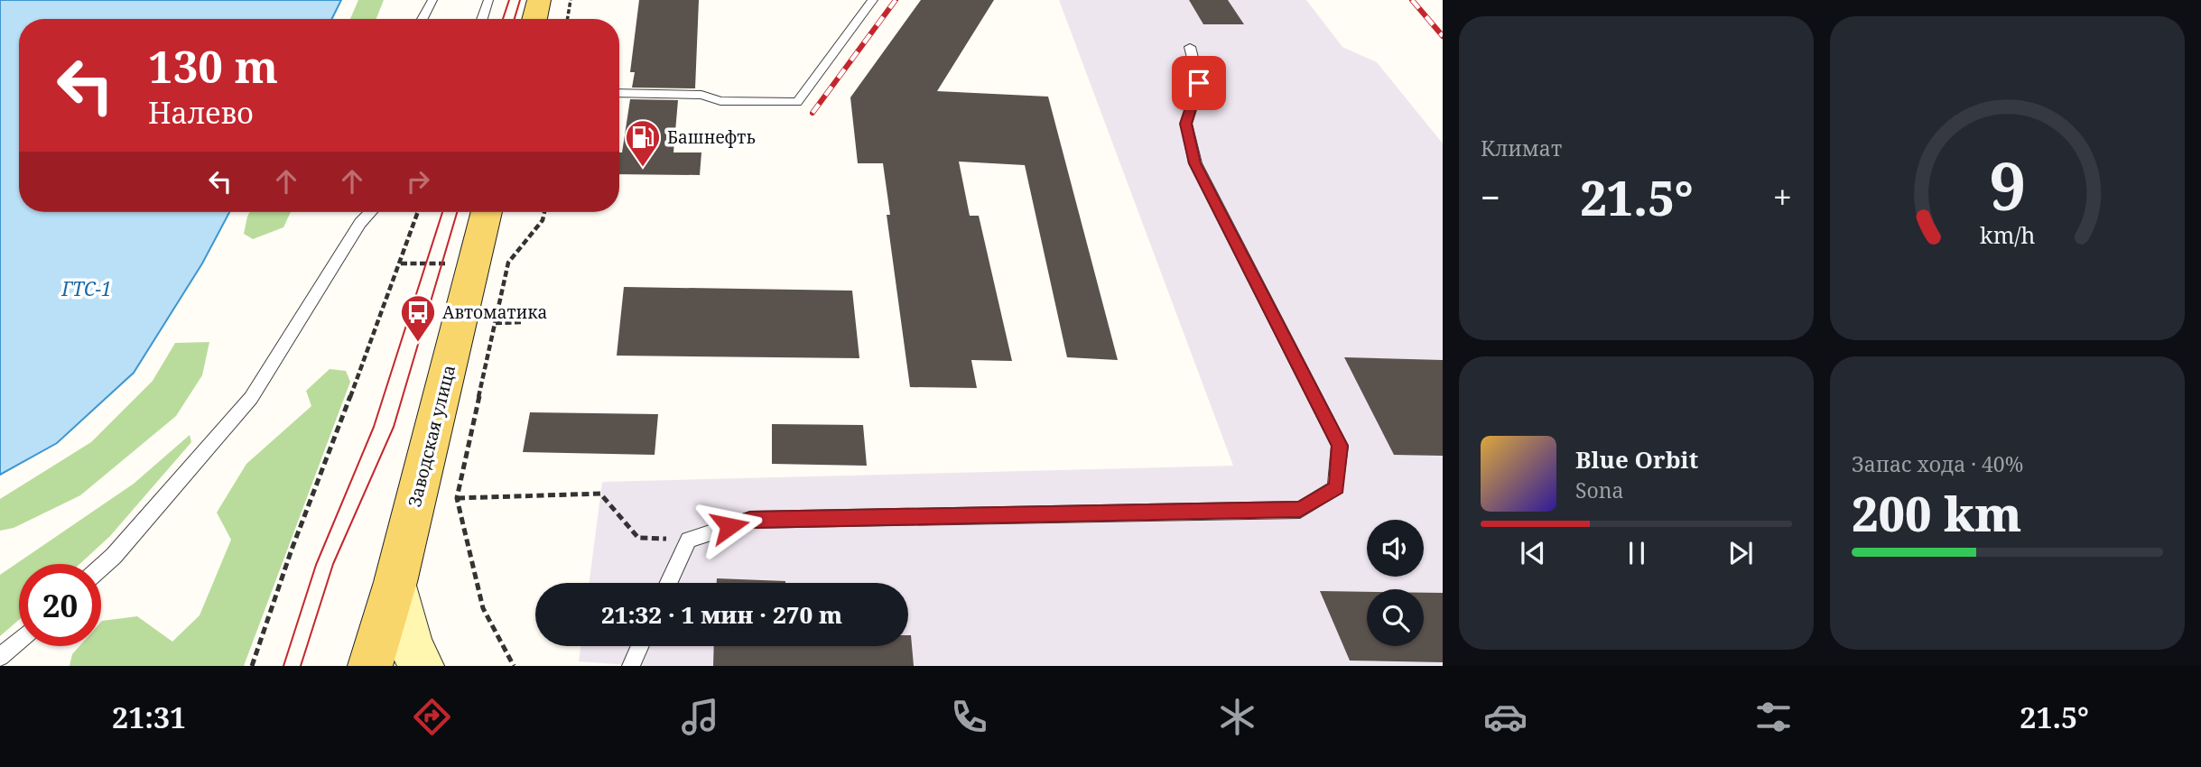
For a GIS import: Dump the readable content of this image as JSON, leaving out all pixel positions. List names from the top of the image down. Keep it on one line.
{"streets":{"main road":["Заводская улица"]},"water":["ГТС-1"],"places":{"fuel station":["Башнефть"],"bus stop":["Автоматика"]},"page":{"tile":["Климат",["Запас хода · 40%","200 km"]],"turn":["130 m","Налево"],"heat":["−","21.5°","+"],"song":["Blue Orbit","Sona"],"limit":"20","trip":"21:32 · 1 мин · 270 m","tabs":["21:31","21.5°"],"gauge":["9","km/h"]}}
